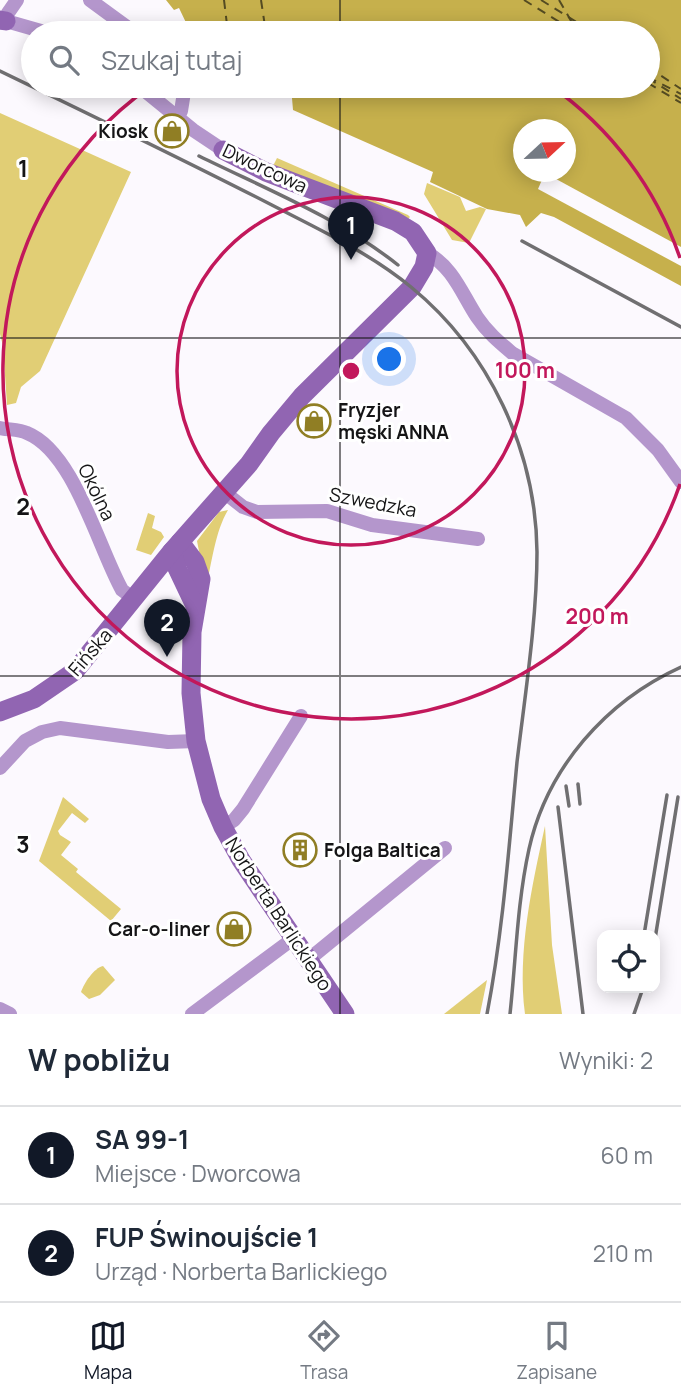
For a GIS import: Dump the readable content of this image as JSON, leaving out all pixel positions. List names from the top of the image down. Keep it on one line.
{"streets":{"street":["Dworcowa","Okólna","Szwedzka","Fińska","Norberta Barlickiego"]},"crossings":[["Okólna","Fińska"]],"places":{"shop":["Kiosk","Fryzjer męski ANNA","Car-o-liner"],"building":["Folga Baltica"]},"north":"right","page":{"search":"Szukaj tutaj","pins":["1","2"],"heading":["W pobliżu","Wyniki: 2"],"list":[{"mark":"1","name":"SA 99-1","note":"Miejsce · Dworcowa","value":"60 m"},{"mark":"2","name":"FUP Świnoujście 1","note":"Urząd · Norberta Barlickiego","value":"210 m"}],"nav":["Mapa","Trasa","Zapisane"]},"grid":{"rows":["1","2","3"]},"rings":["100 m","200 m"]}
